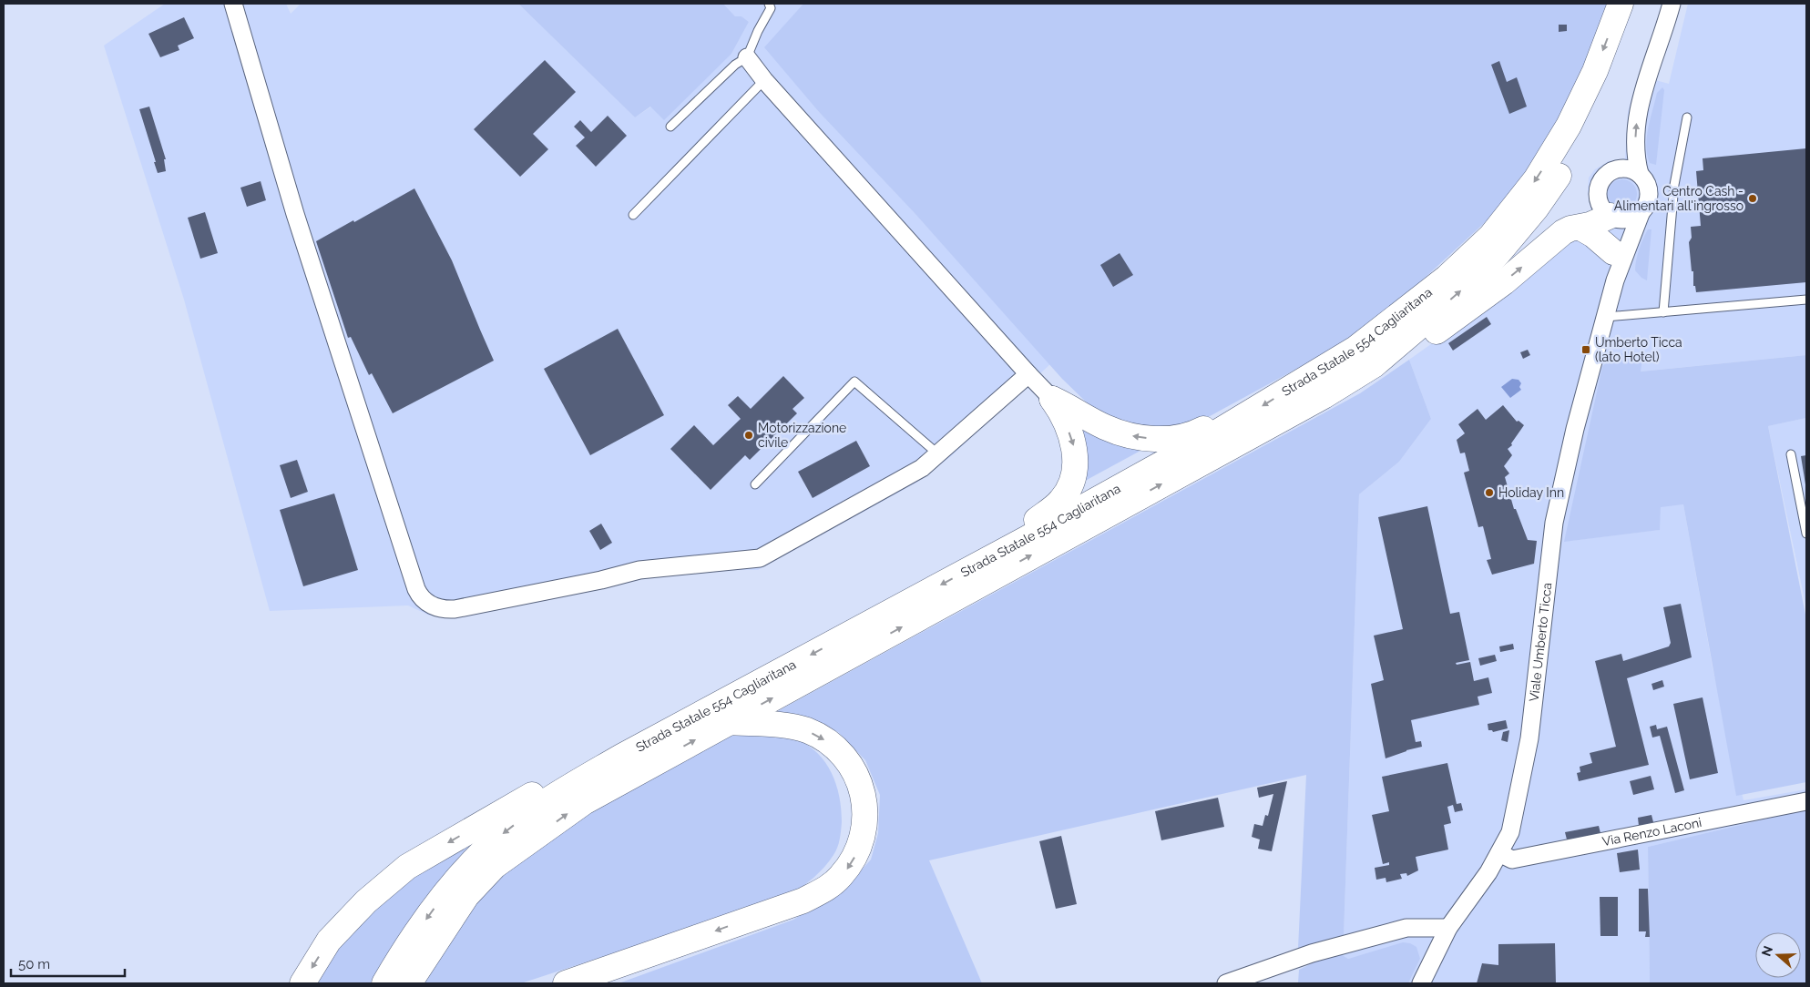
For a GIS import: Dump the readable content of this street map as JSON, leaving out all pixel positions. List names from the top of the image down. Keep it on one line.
{"streets":{"highway":["Strada Statale 554 Cagliaritana"],"street":["Viale Umberto Ticca","Via Renzo Laconi"]},"crossings":[["Viale Umberto Ticca","Via Renzo Laconi"]],"places":{"other":["Centro Cash - Alimentari all'ingrosso","Motorizzazione civile","Holiday Inn"],"transit":["Umberto Ticca (lato Hotel)"]},"scale_bar":"50 m","north":"left"}
